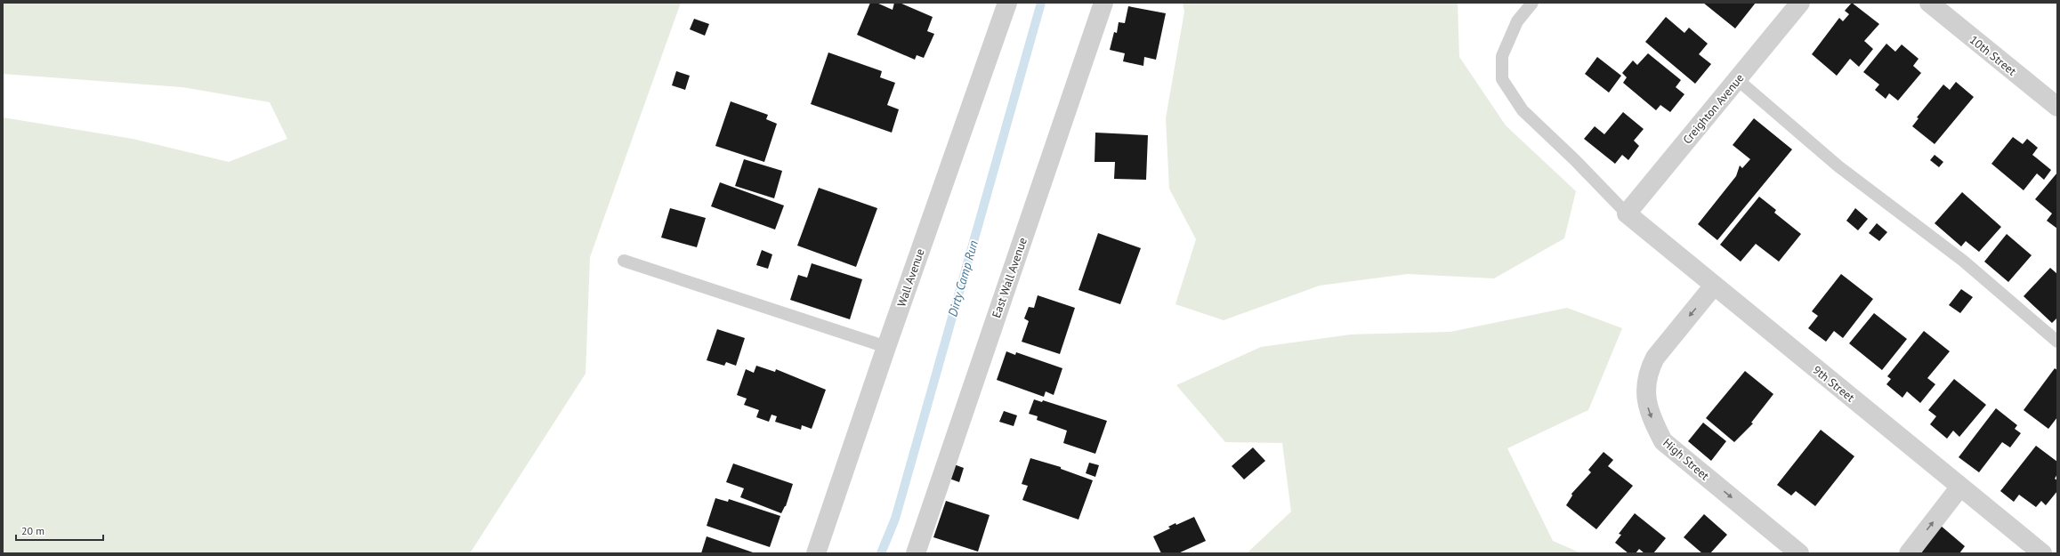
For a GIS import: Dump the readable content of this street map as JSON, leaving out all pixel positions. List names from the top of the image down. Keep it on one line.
{"streets":{"street":["10th Street","Creighton Avenue","Wall Avenue","East Wall Avenue","9th Street","High Street"]},"crossings":[["Creighton Avenue","9th Street"],["9th Street","High Street"]],"water":["Dirty Camp Run"],"scale_bar":"20 m"}
